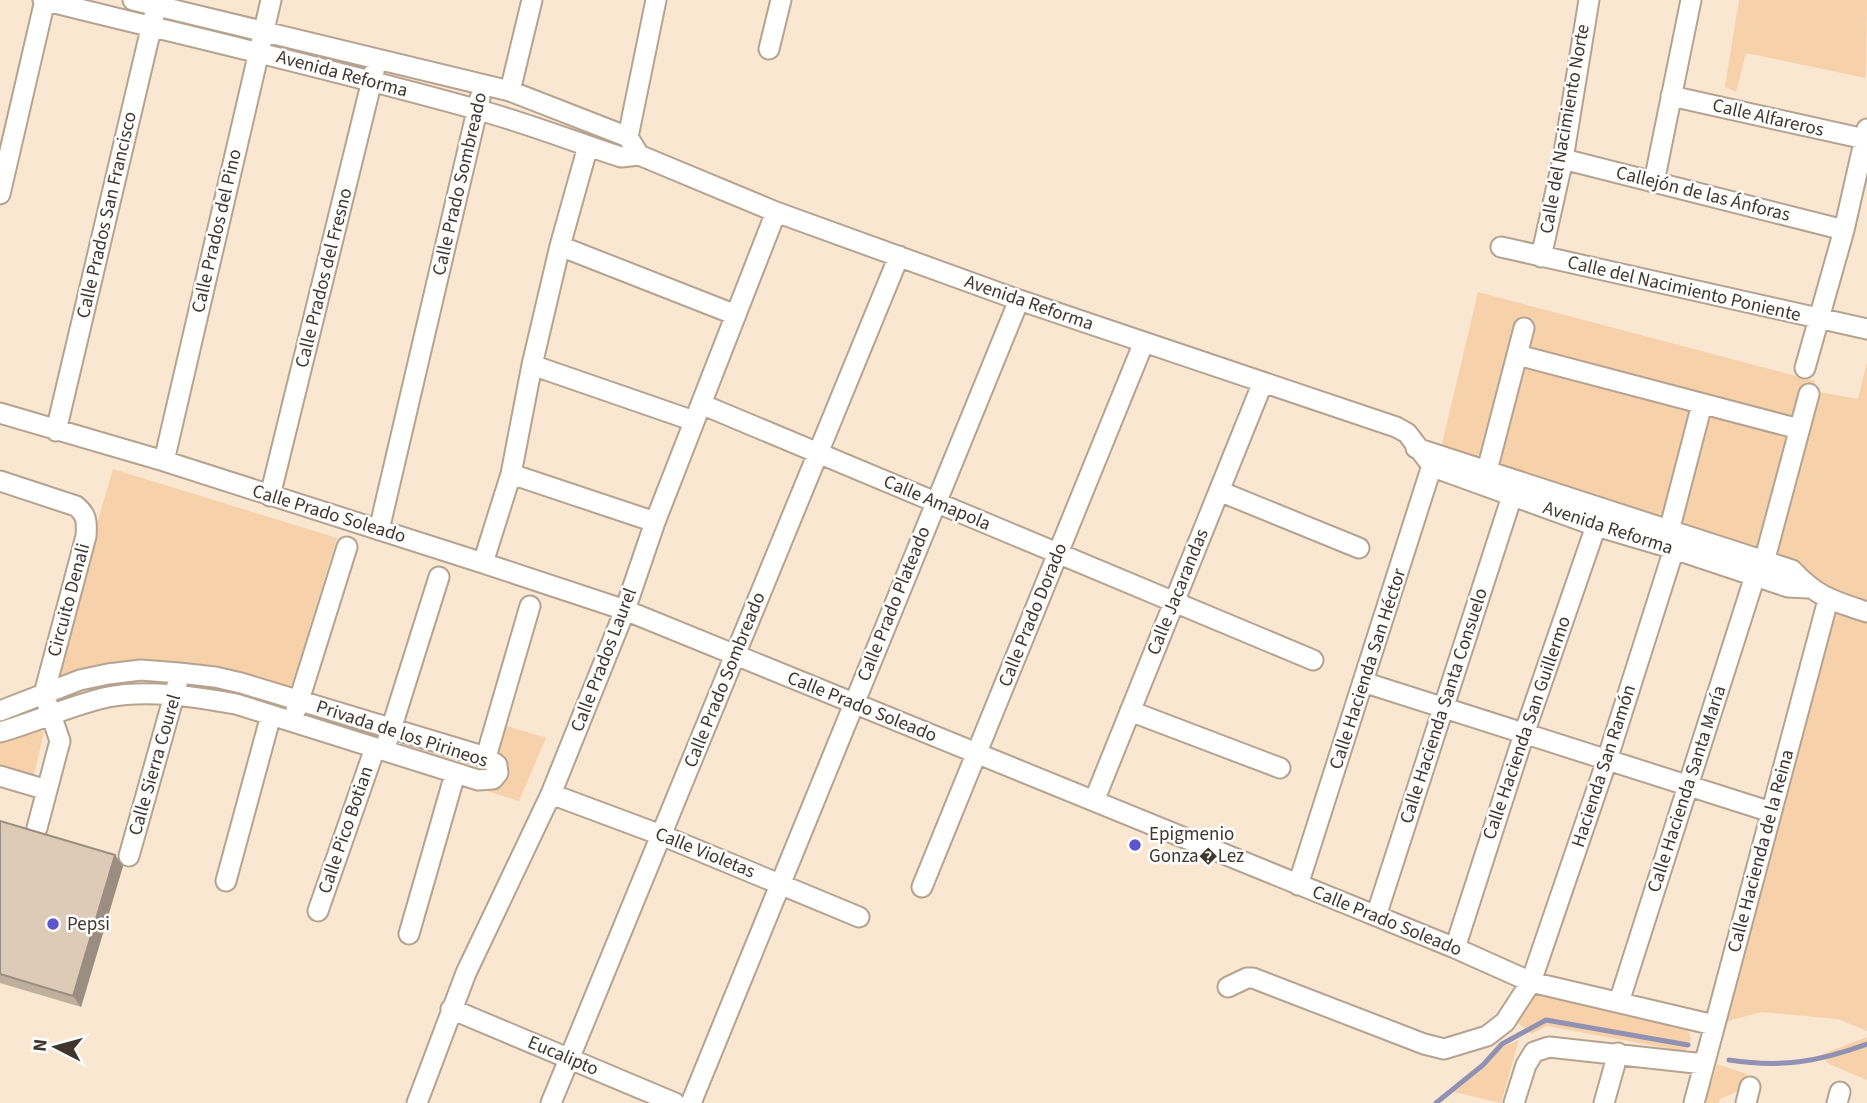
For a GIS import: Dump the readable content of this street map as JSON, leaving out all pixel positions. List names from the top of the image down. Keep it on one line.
{"streets":{"street":["Avenida Reforma","Calle Alfareros","Calle del Nacimiento Norte","Calle Prado Sombreado","Callejón de las Ánforas","Calle Prados San Francisco","Calle Prados del Pino","Calle Prados del Fresno","Calle del Nacimiento Poniente","Calle Amapola","Calle Prado Soleado","Calle Jacarandas","Circuito Denali","Calle Prado Plateado","Calle Prado Dorado","Calle Prados Laurel","Calle Hacienda San Héctor","Calle Hacienda Santa Consuelo","Calle Hacienda San Guillermo","Privada de los Pirineos","Calle Sierra Courel","Hacienda San Ramón","Calle Hacienda Santa María","Calle Pico Botian","Calle Hacienda de la Reina","Calle Violetas","Eucalipto"]},"crossings":[["Avenida Reforma","Calle Prado Sombreado"],["Avenida Reforma","Calle Prados San Francisco"],["Avenida Reforma","Calle Prados del Pino"],["Avenida Reforma","Calle Prados del Fresno"],["Avenida Reforma","Calle Jacarandas"],["Avenida Reforma","Calle Prado Plateado"],["Avenida Reforma","Calle Prado Dorado"],["Avenida Reforma","Calle Prados Laurel"],["Avenida Reforma","Calle Hacienda San Héctor"],["Avenida Reforma","Calle Hacienda Santa Consuelo"],["Avenida Reforma","Calle Hacienda San Guillermo"],["Avenida Reforma","Hacienda San Ramón"],["Avenida Reforma","Calle Hacienda Santa María"],["Avenida Reforma","Calle Hacienda de la Reina"],["Calle del Nacimiento Norte","Callejón de las Ánforas"],["Calle del Nacimiento Norte","Calle del Nacimiento Poniente"],["Calle Prado Sombreado","Calle Amapola"],["Calle Prado Sombreado","Calle Prado Soleado"],["Calle Prado Sombreado","Calle Violetas"],["Calle Prado Sombreado","Eucalipto"],["Calle Prados San Francisco","Calle Prado Soleado"],["Calle Prados del Pino","Calle Prado Soleado"],["Calle Prados del Fresno","Calle Prado Soleado"],["Calle Amapola","Calle Jacarandas"],["Calle Amapola","Calle Prado Plateado"],["Calle Amapola","Calle Prado Dorado"],["Calle Amapola","Calle Prados Laurel"],["Calle Prado Soleado","Calle Jacarandas"],["Calle Prado Soleado","Calle Prado Plateado"],["Calle Prado Soleado","Calle Prado Dorado"],["Calle Prado Soleado","Calle Prados Laurel"],["Calle Prado Soleado","Calle Hacienda San Héctor"],["Calle Prado Soleado","Calle Hacienda Santa Consuelo"],["Calle Prado Soleado","Calle Hacienda San Guillermo"],["Calle Prado Soleado","Hacienda San Ramón"],["Calle Prado Soleado","Calle Hacienda Santa María"],["Calle Prado Soleado","Calle Hacienda de la Reina"],["Circuito Denali","Privada de los Pirineos"],["Calle Prado Plateado","Calle Violetas"],["Calle Prados Laurel","Calle Violetas"],["Calle Prados Laurel","Eucalipto"],["Privada de los Pirineos","Calle Sierra Courel"],["Privada de los Pirineos","Calle Pico Botian"]],"places":["Epigmenio Gonza�Lez","Pepsi"],"north":"left"}
